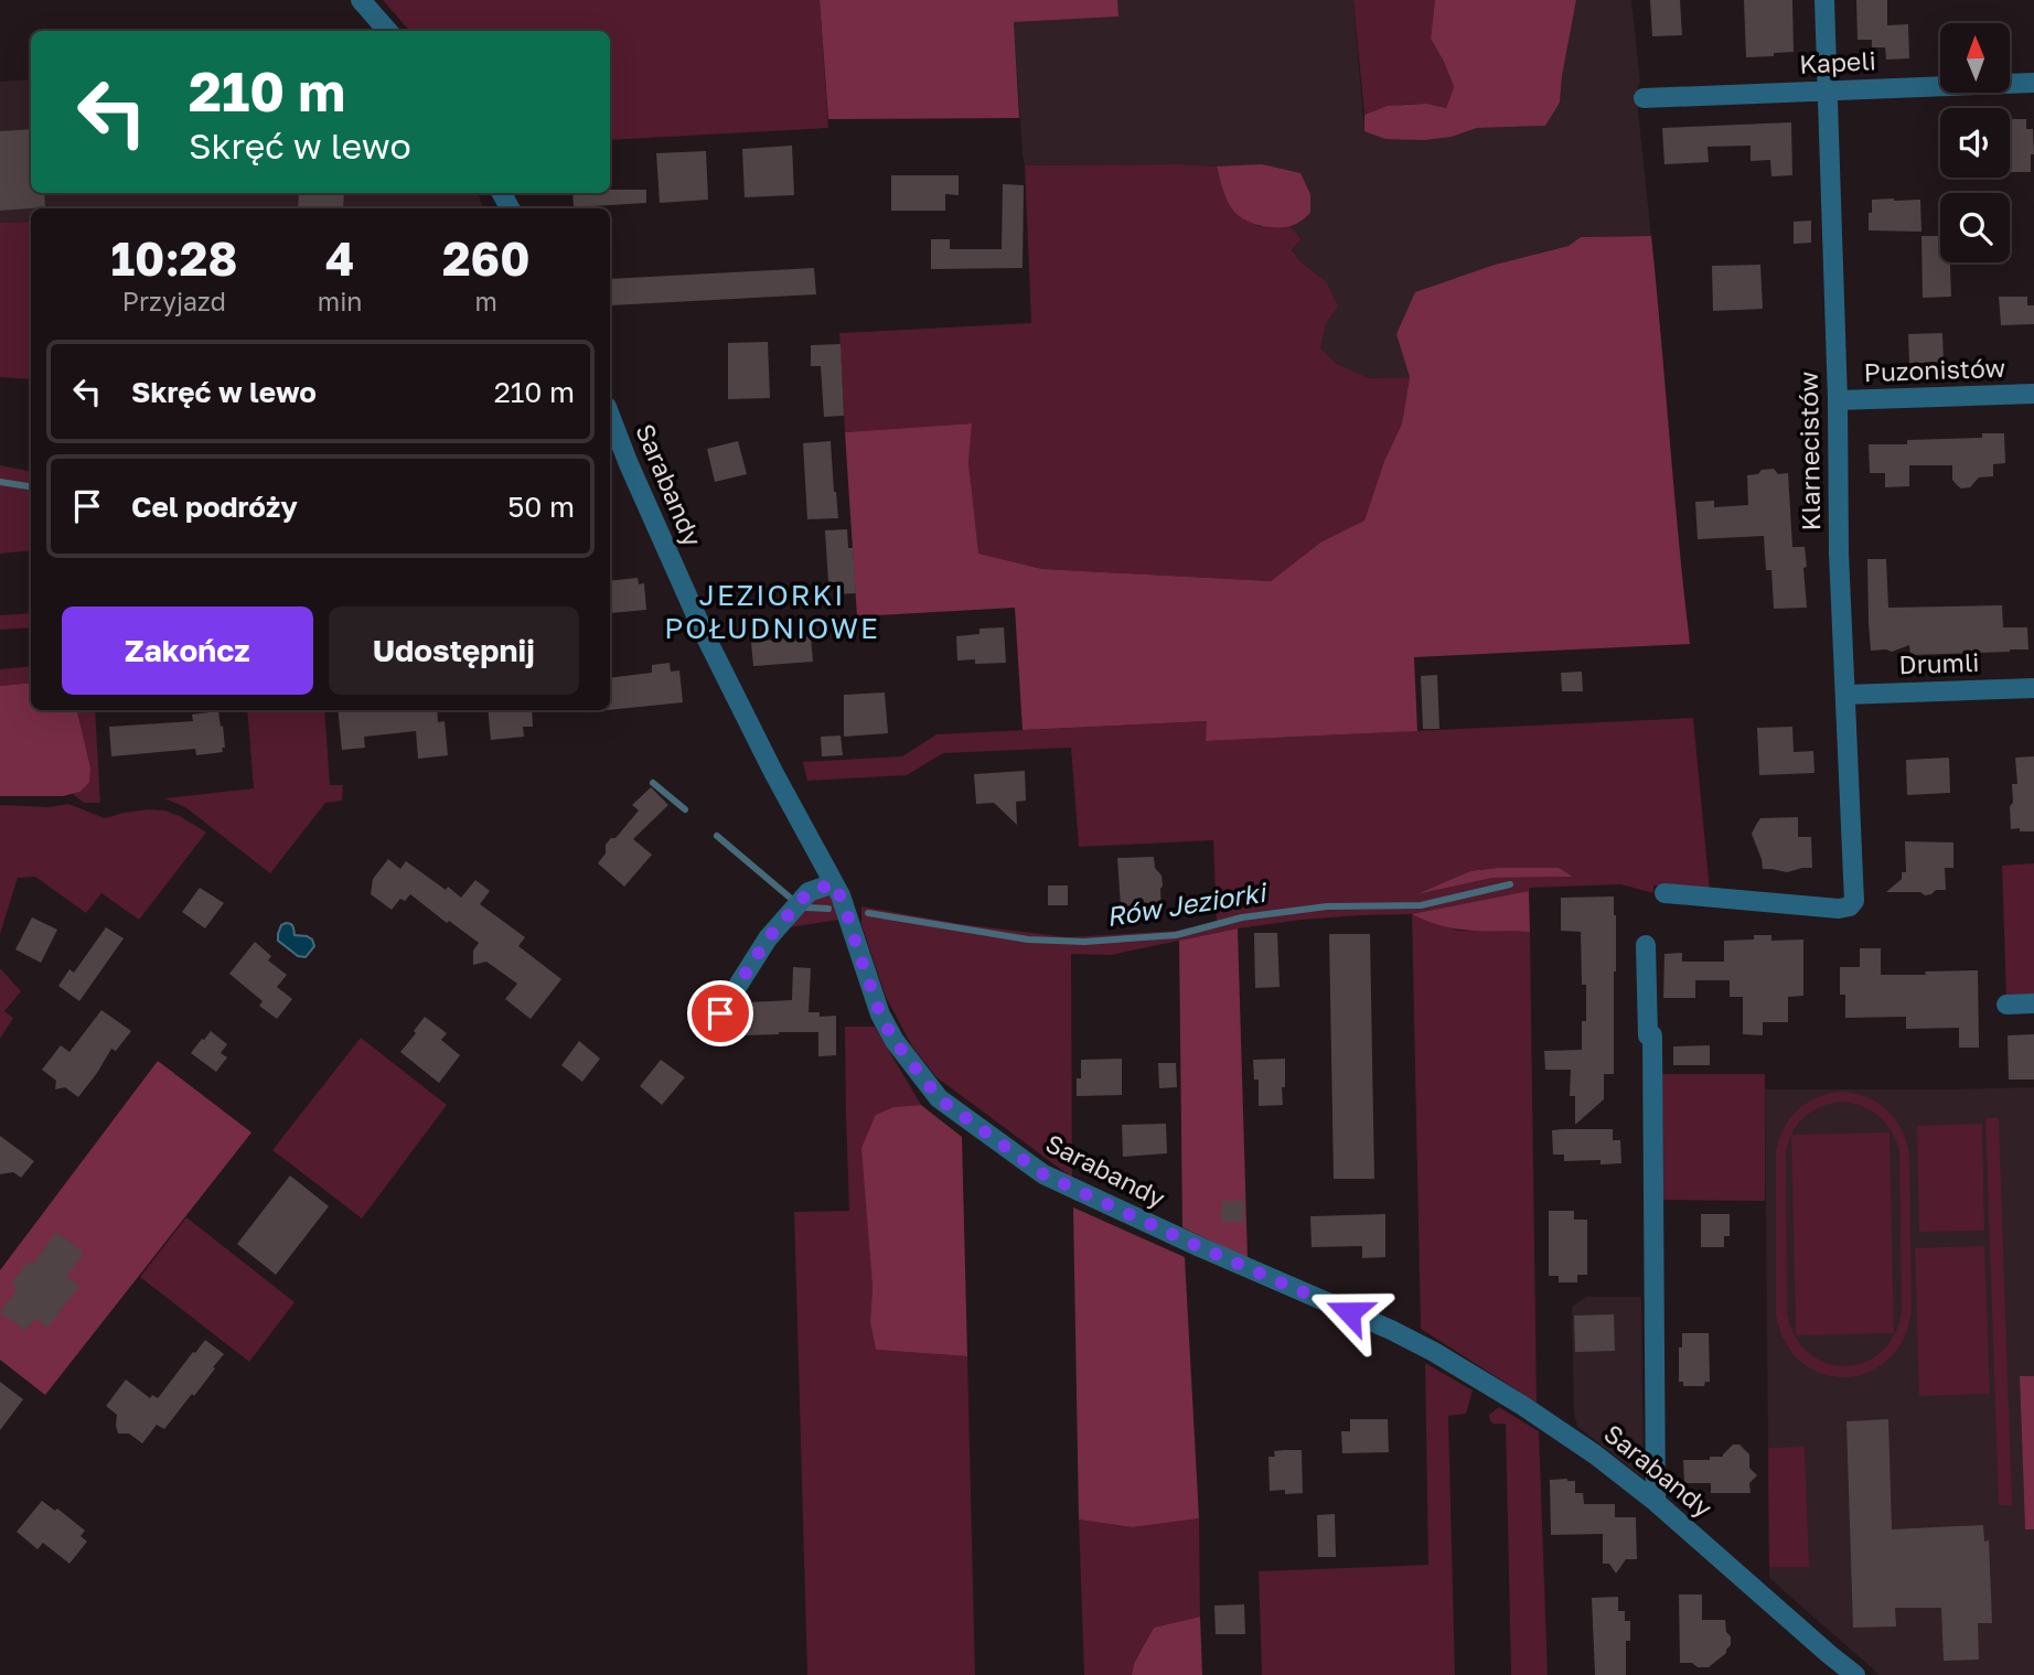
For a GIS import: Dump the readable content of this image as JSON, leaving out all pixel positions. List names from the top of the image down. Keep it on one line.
{"streets":{"street":["Kapeli","Puzonistów","Klarnecistów","Sarabandy","Drumli"]},"crossings":[["Kapeli","Klarnecistów"],["Puzonistów","Klarnecistów"],["Klarnecistów","Drumli"]],"districts":["JEZIORKI POŁUDNIOWE"],"water":["Rów Jeziorki"],"north":"top","page":{"turn":["210 m","Skręć w lewo"],"eta":["10:28","Przyjazd","4","min","260","m"],"list":[{"name":"Skręć w lewo","value":"210 m"},{"name":"Cel podróży","value":"50 m"}],"buttons":["Zakończ","Udostępnij"]}}
